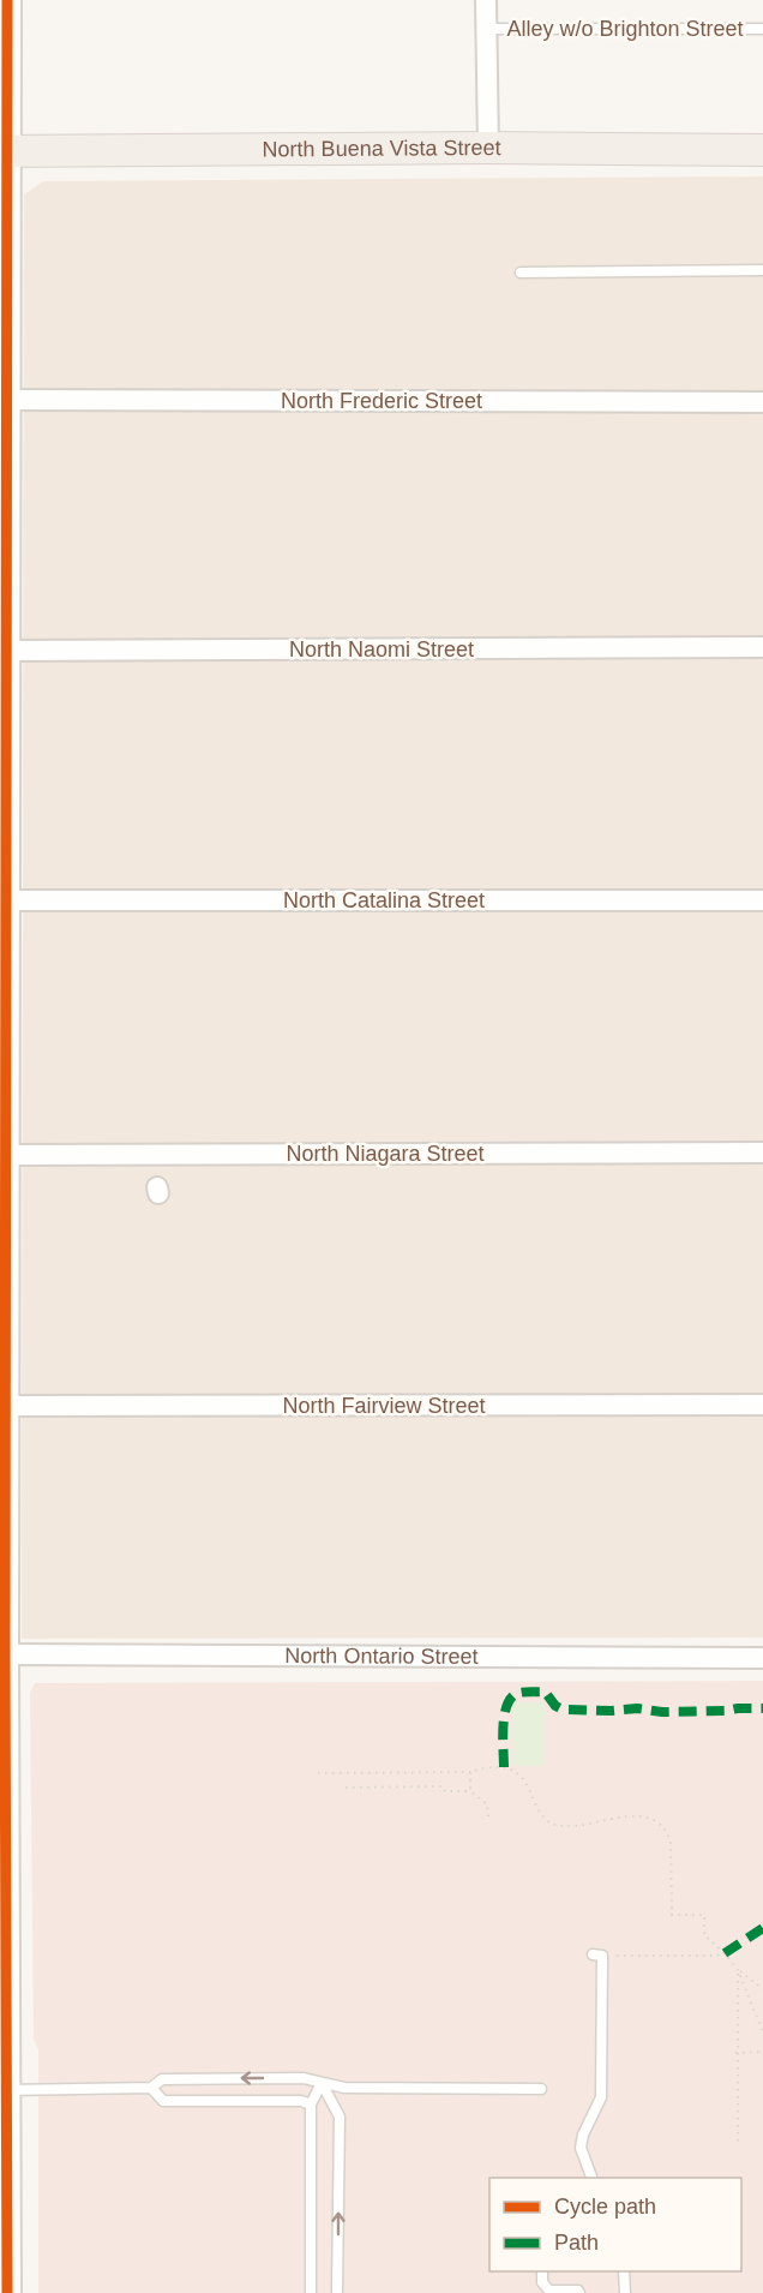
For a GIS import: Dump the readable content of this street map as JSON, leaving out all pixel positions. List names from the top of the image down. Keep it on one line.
{"streets":{"main road":["North Buena Vista Street"],"street":["North Frederic Street","North Naomi Street","North Catalina Street","North Niagara Street","North Fairview Street","North Ontario Street"],"lane":["Alley w/o Brighton Street"]},"legend":["Cycle path","Path"]}
